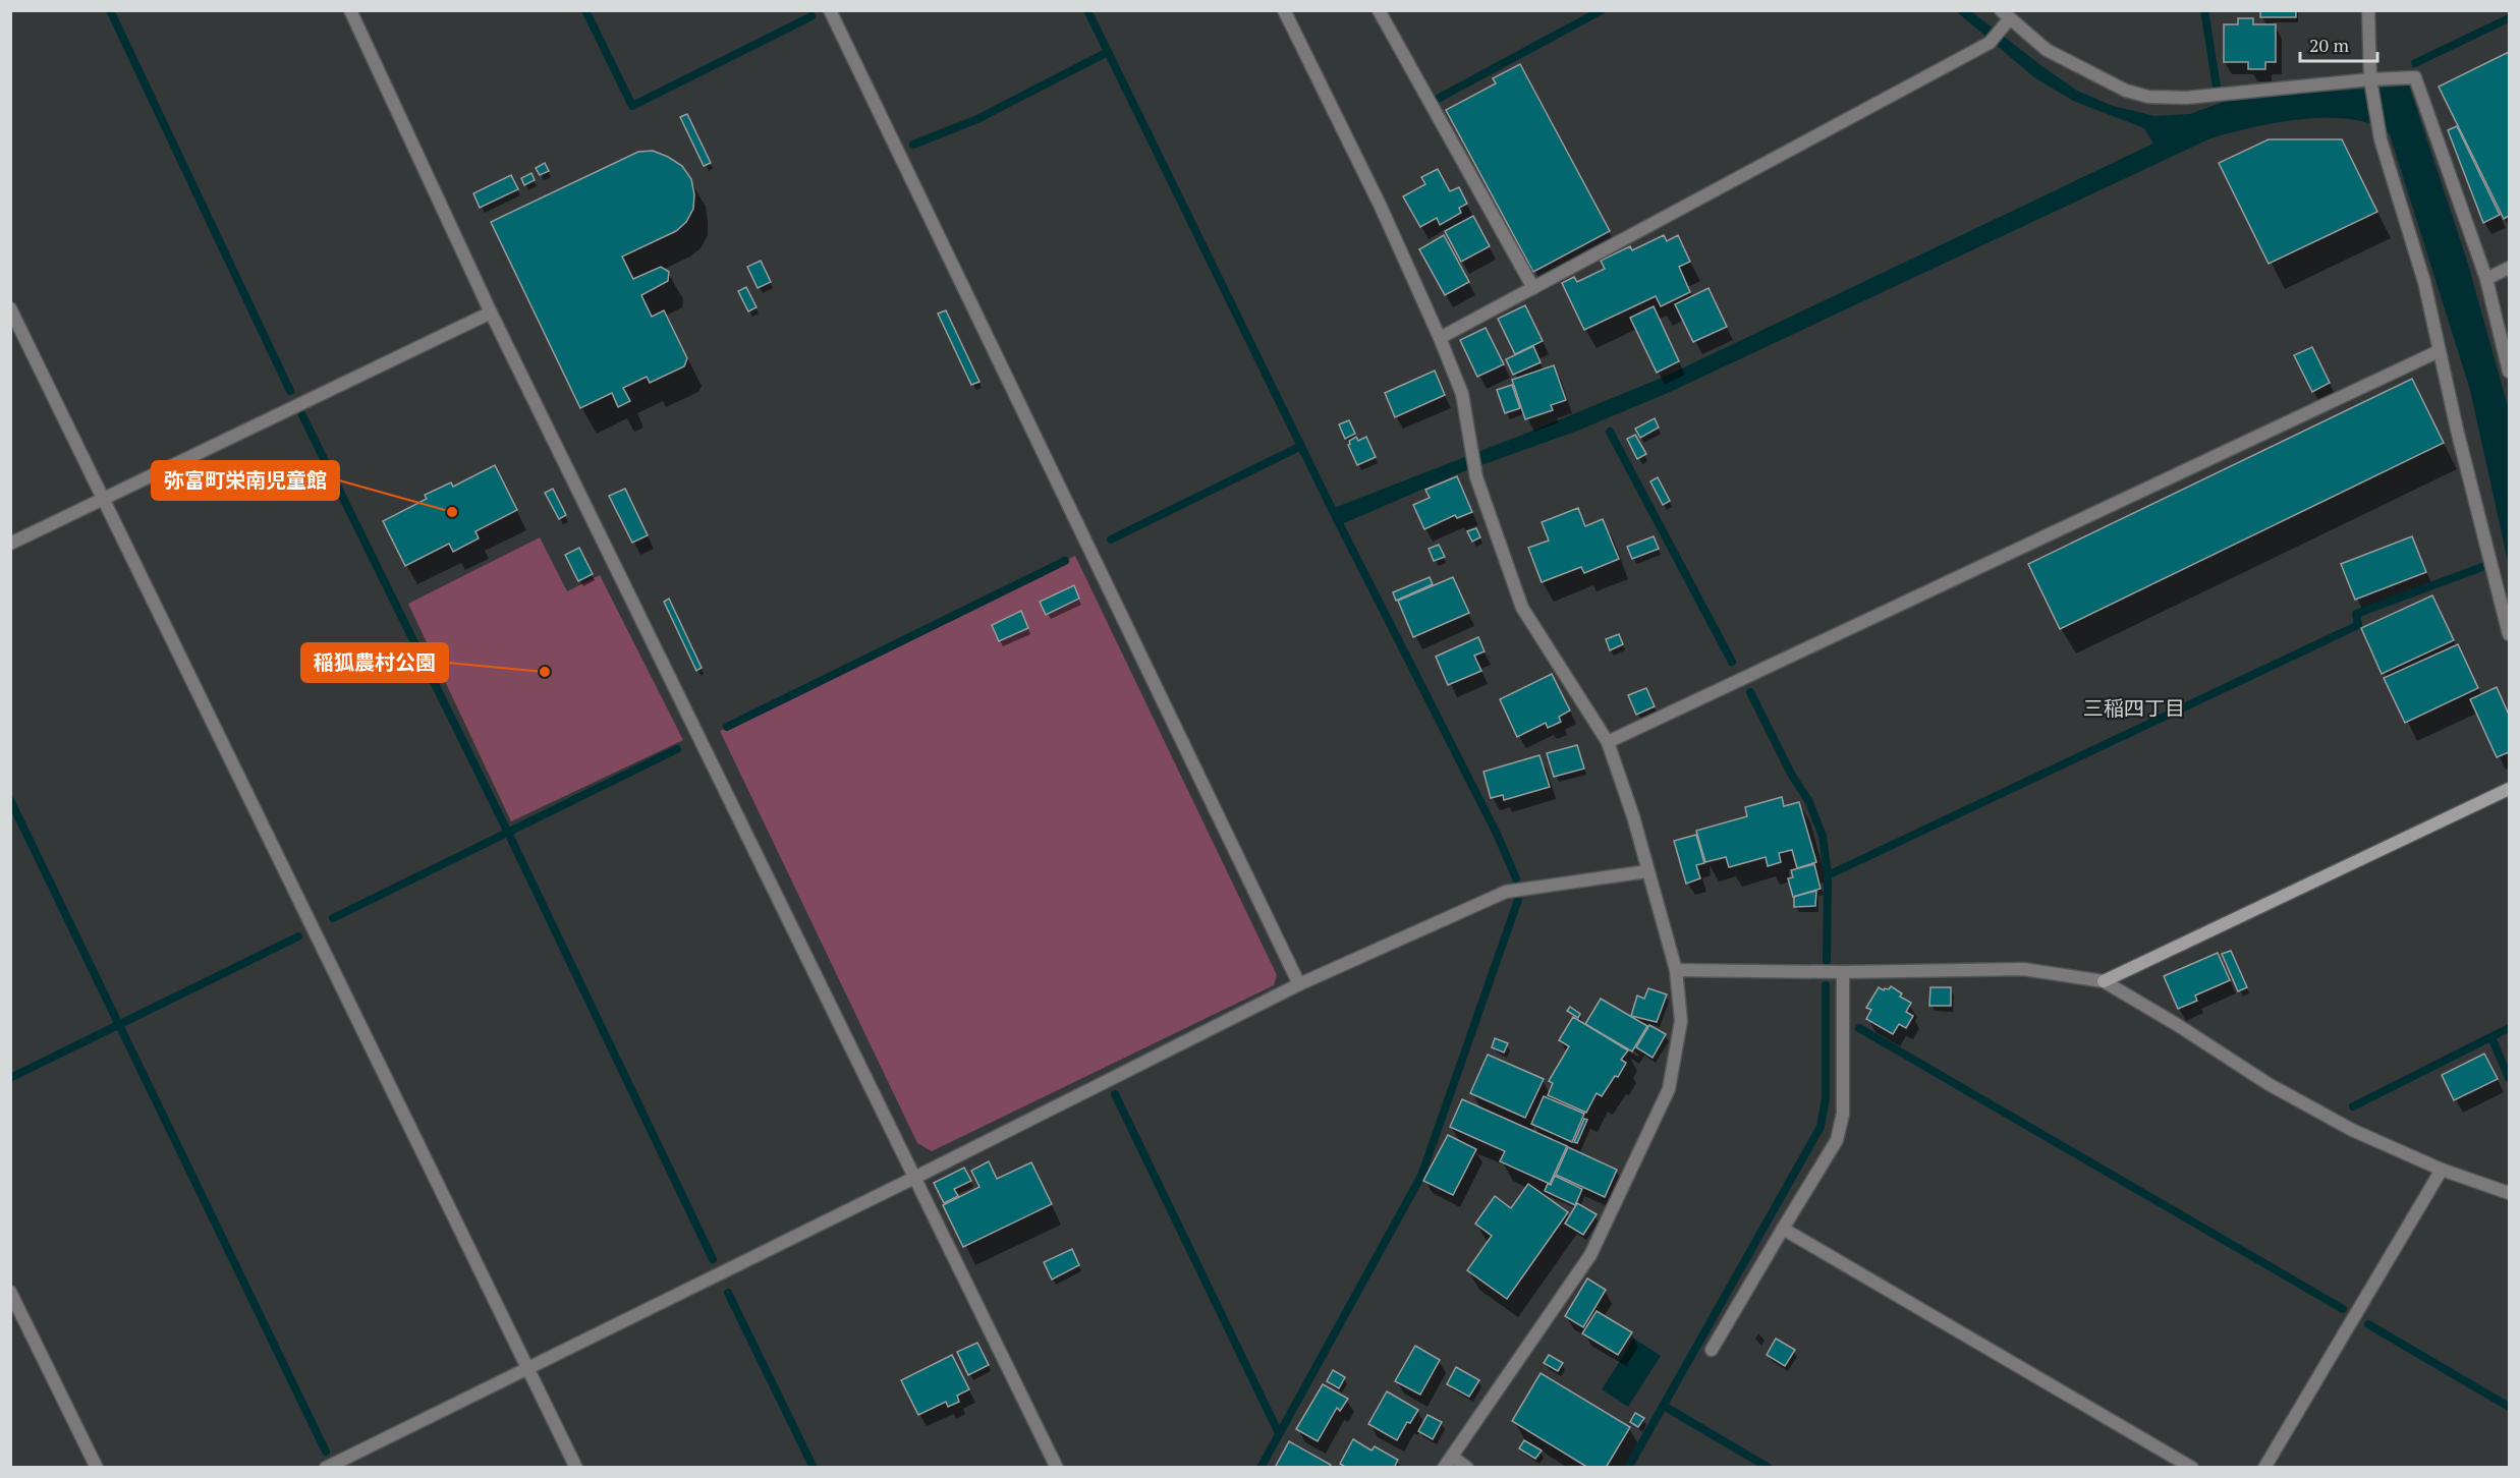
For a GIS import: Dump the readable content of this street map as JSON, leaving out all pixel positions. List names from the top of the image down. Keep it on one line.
{"districts":["三稲四丁目"],"places":["弥富町栄南児童館","稲狐農村公園"],"scale_bar":"20 m"}
